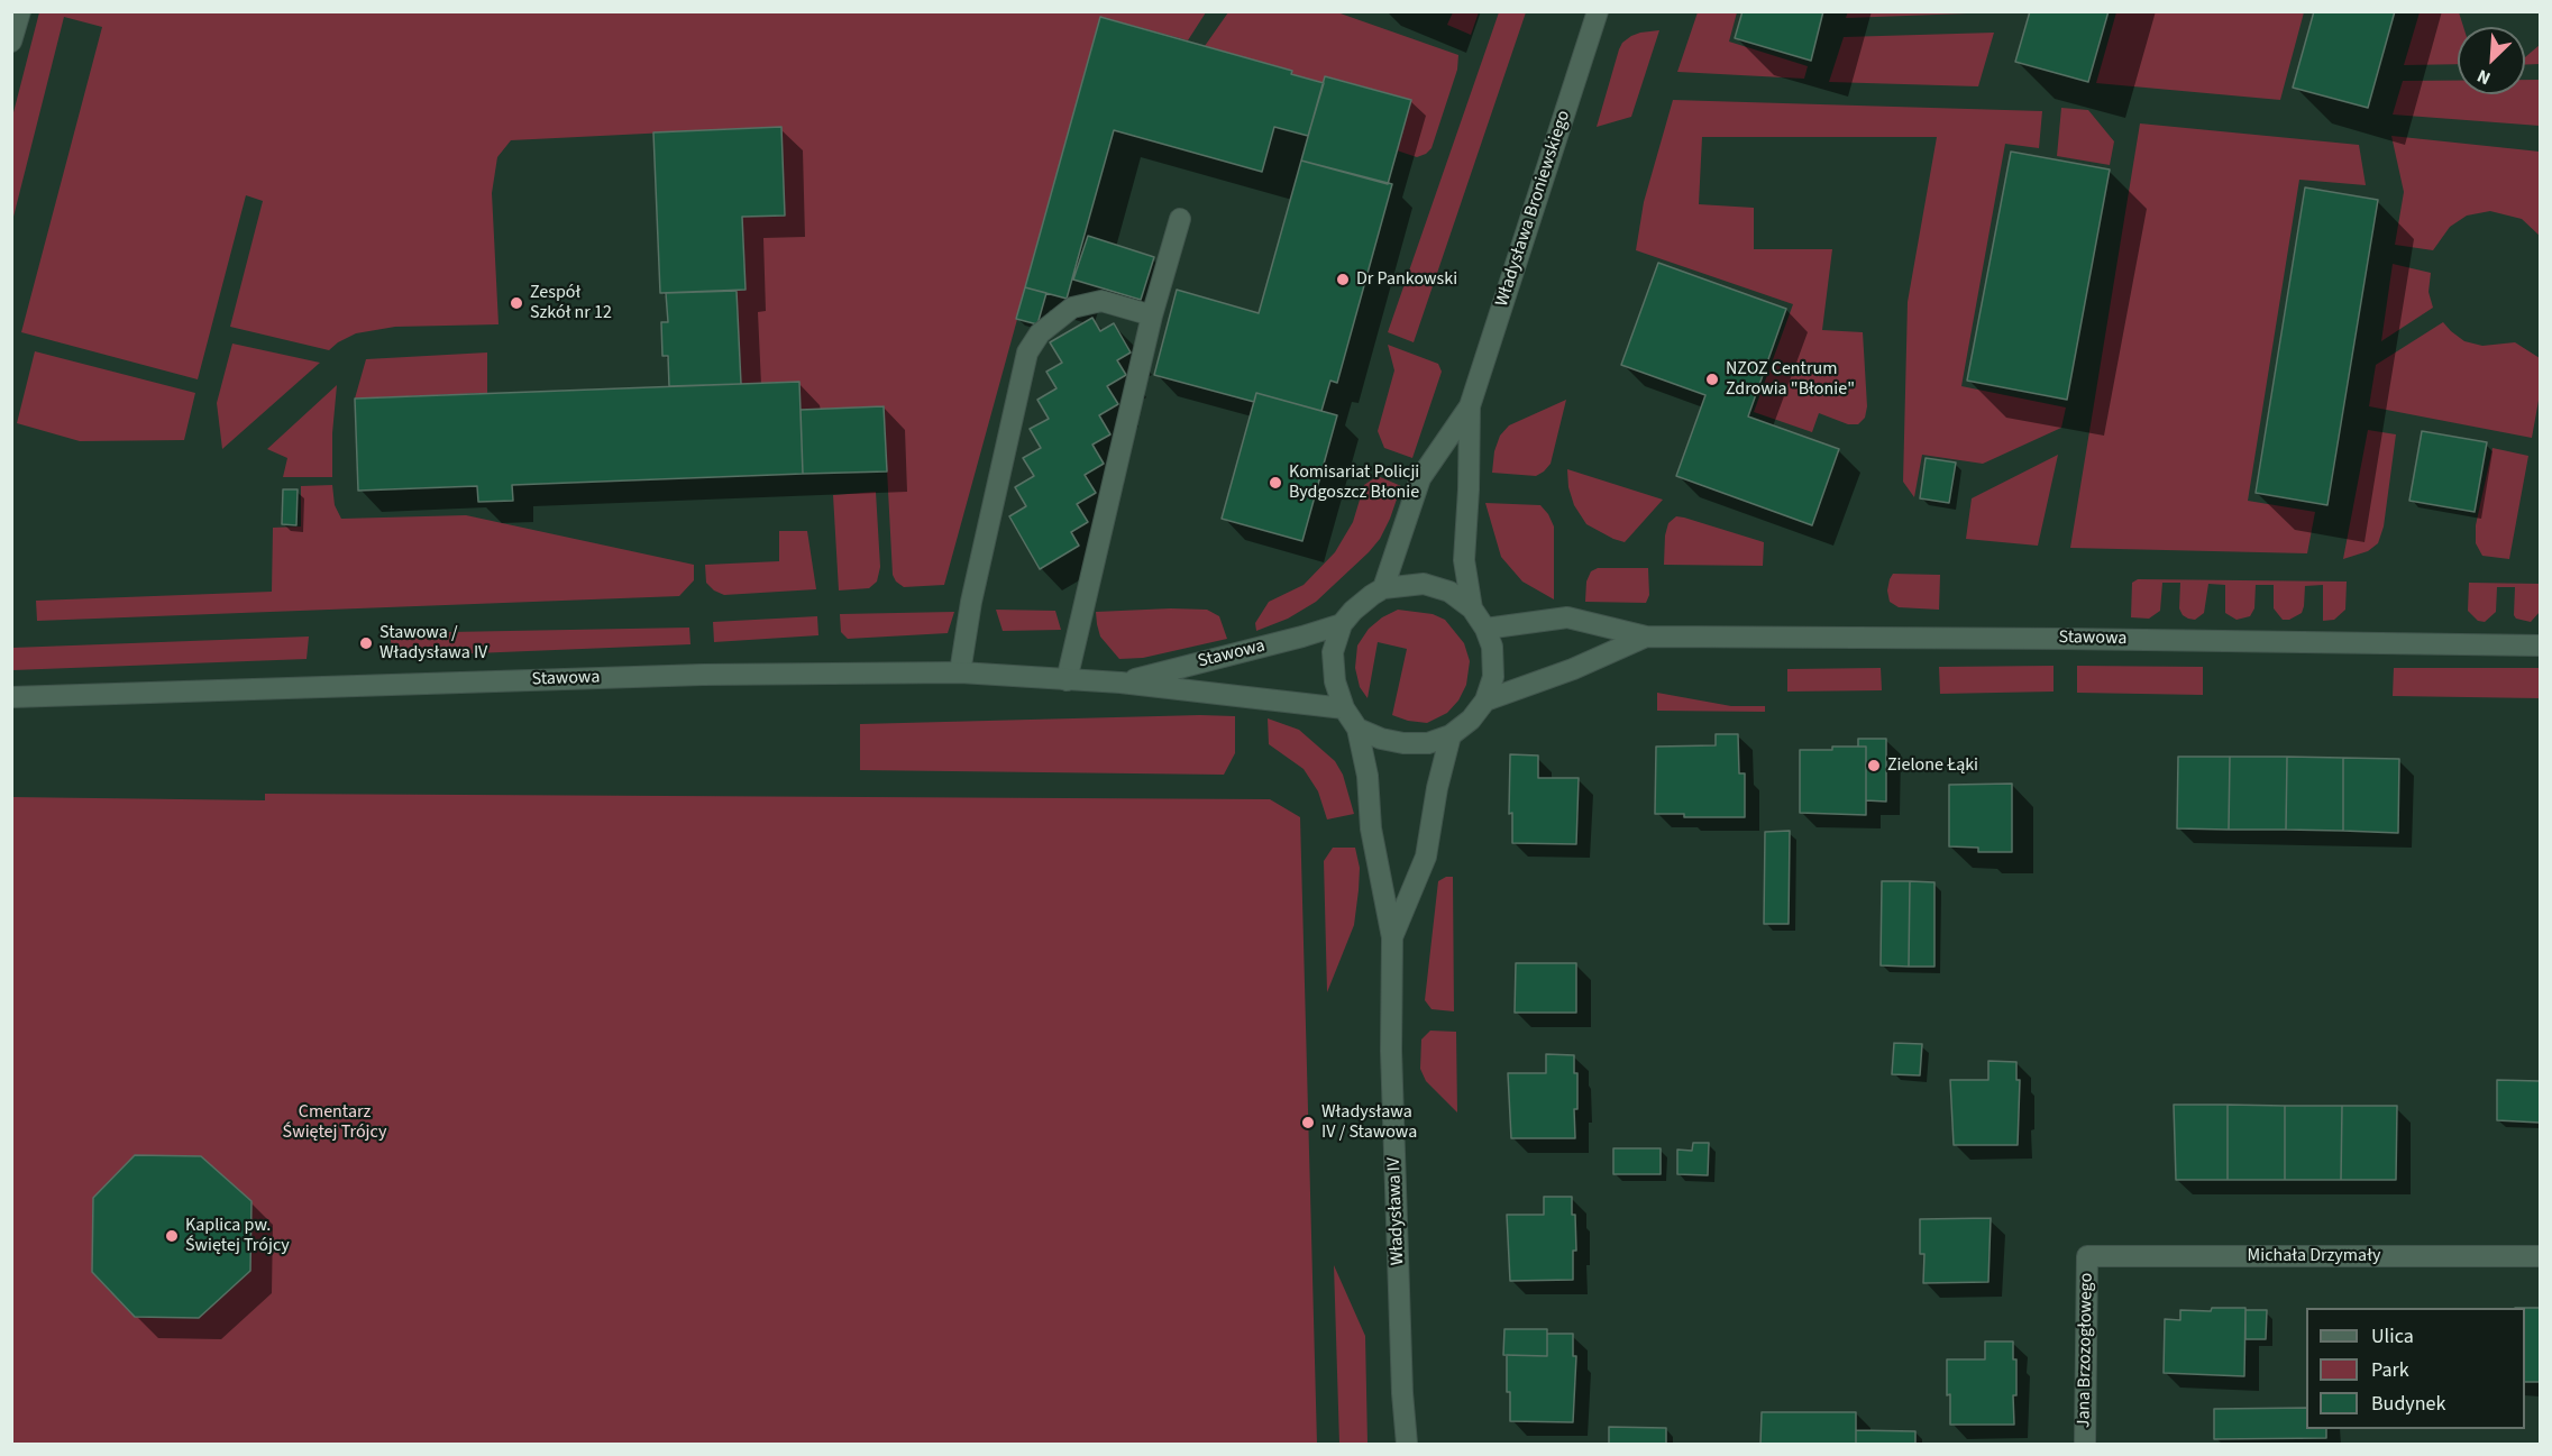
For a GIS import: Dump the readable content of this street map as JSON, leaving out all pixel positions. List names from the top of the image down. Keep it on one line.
{"streets":{"street":["Władysława Broniewskiego","Stawowa","Władysława IV","Michała Drzymały","Jana Brzozogłowego"]},"crossings":[["Władysława Broniewskiego","Stawowa"],["Władysława Broniewskiego","Władysława IV"],["Stawowa","Władysława IV"],["Michała Drzymały","Jana Brzozogłowego"]],"parks":["Cmentarz Świętej Trójcy"],"places":["Dr Pankowski","Zespół Szkół nr 12","NZOZ Centrum Zdrowia \"Błonie\"","Komisariat Policji Bydgoszcz Błonie","Stawowa / Władysława IV","Zielone Łąki","Władysława IV / Stawowa","Kaplica pw. Świętej Trójcy"],"legend":["Ulica","Park","Budynek"],"north":"bottom left"}
